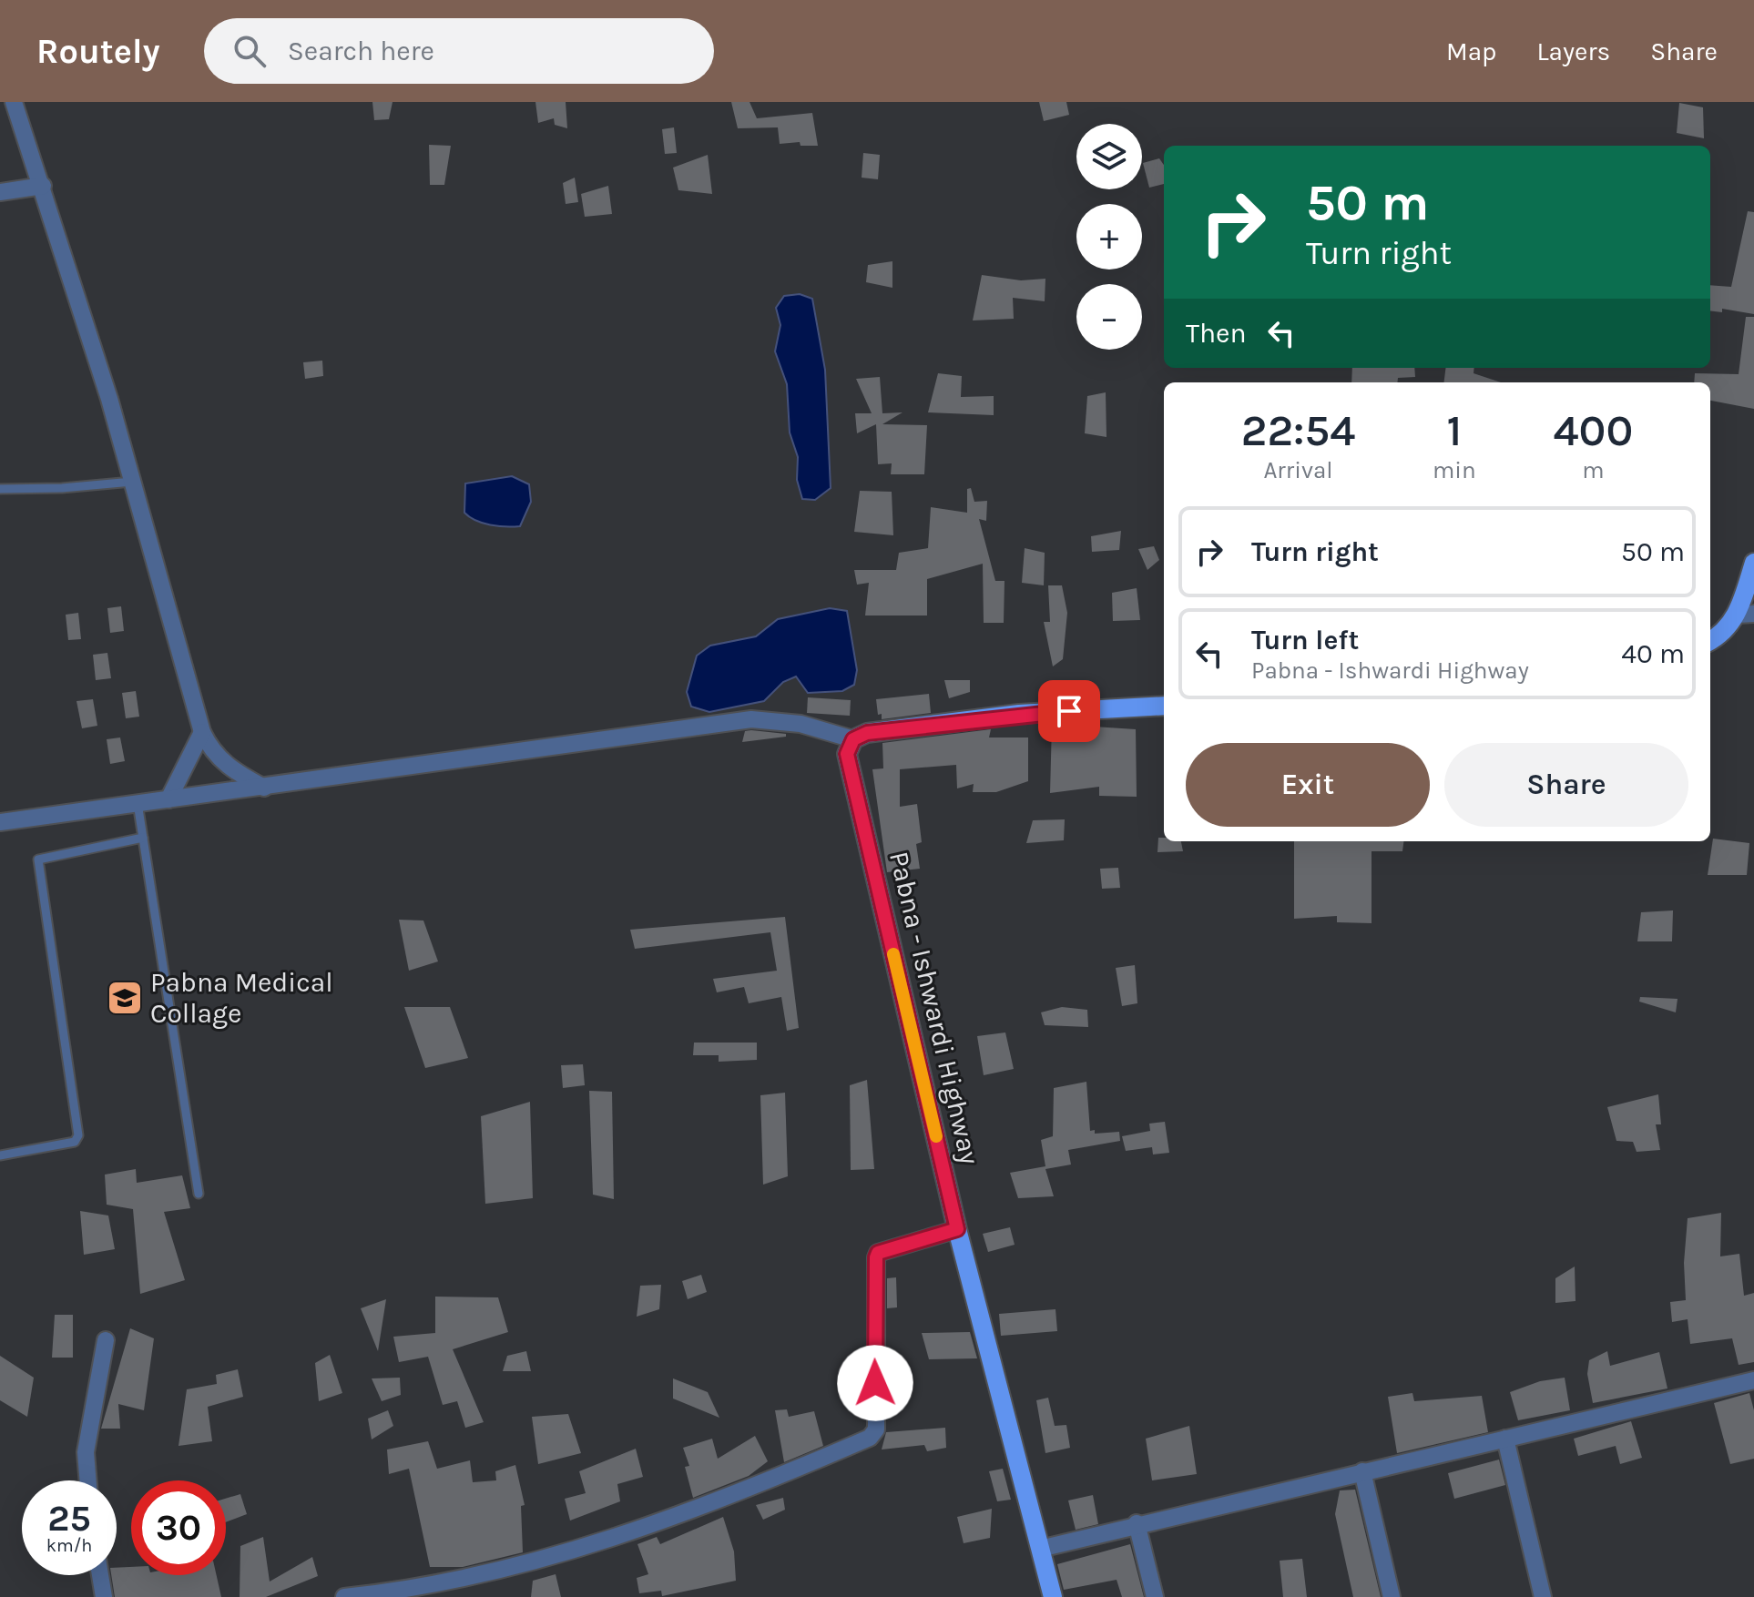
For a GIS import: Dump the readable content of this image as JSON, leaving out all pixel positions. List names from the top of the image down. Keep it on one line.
{"streets":{"main road":["Pabna - Ishwardi Highway"]},"places":{"school or university":["Pabna Medical Collage"]},"page":{"header":"Routely","search":"Search here","nav":["Map","Layers","Share"],"map_buttons":["+","−"],"turn":["50 m","Turn right"],"then":"Then","eta":["22:54","Arrival","1","min","400","m"],"list":[{"name":"Turn right","value":"50 m"},{"name":"Turn left","note":"Pabna - Ishwardi Highway","value":"40 m"}],"buttons":["Exit","Share"],"speed":"25 km/h","limit":"30"}}
